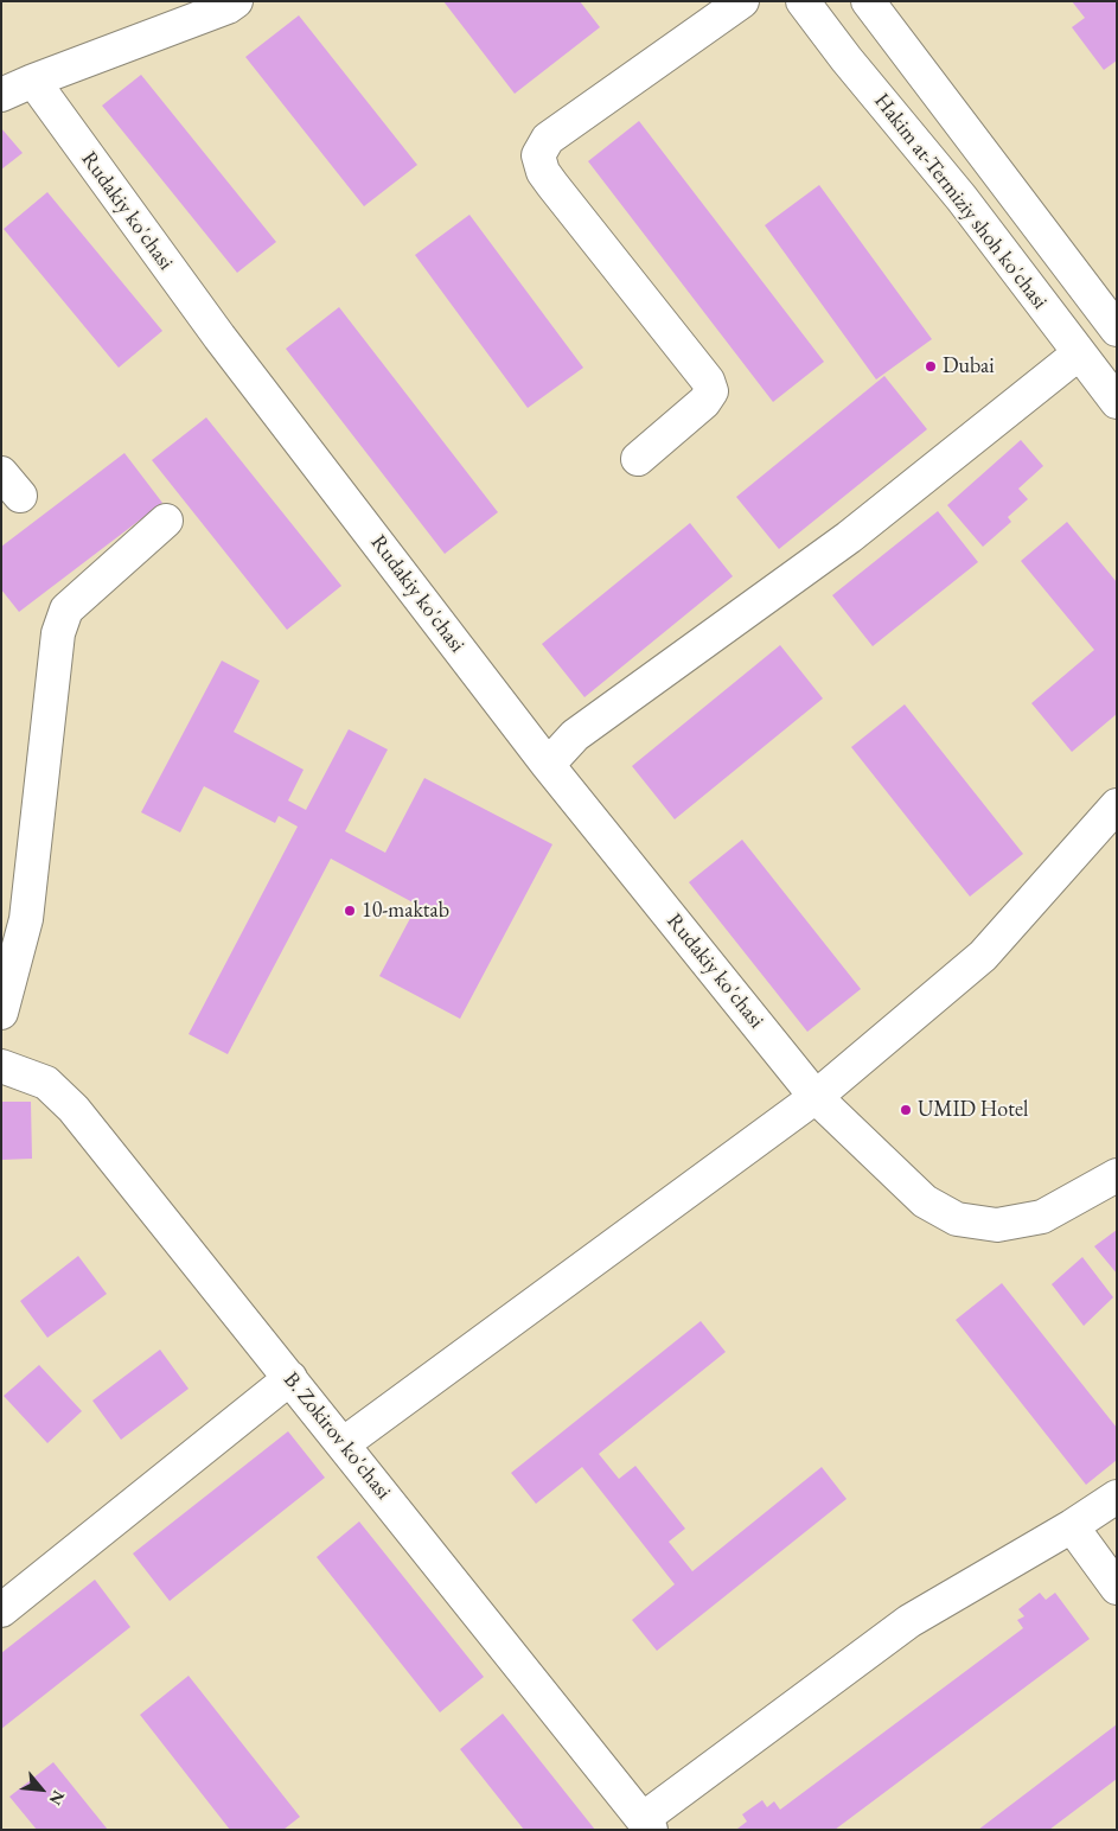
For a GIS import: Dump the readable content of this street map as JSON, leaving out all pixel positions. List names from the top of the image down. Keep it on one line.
{"streets":{"street":["Hakim at-Termiziy shoh ko'chasi","Rudakiy ko'chasi","B. Zokirov ko'chasi"]},"places":["Dubai","10-maktab","UMID Hotel"],"north":"bottom right"}
